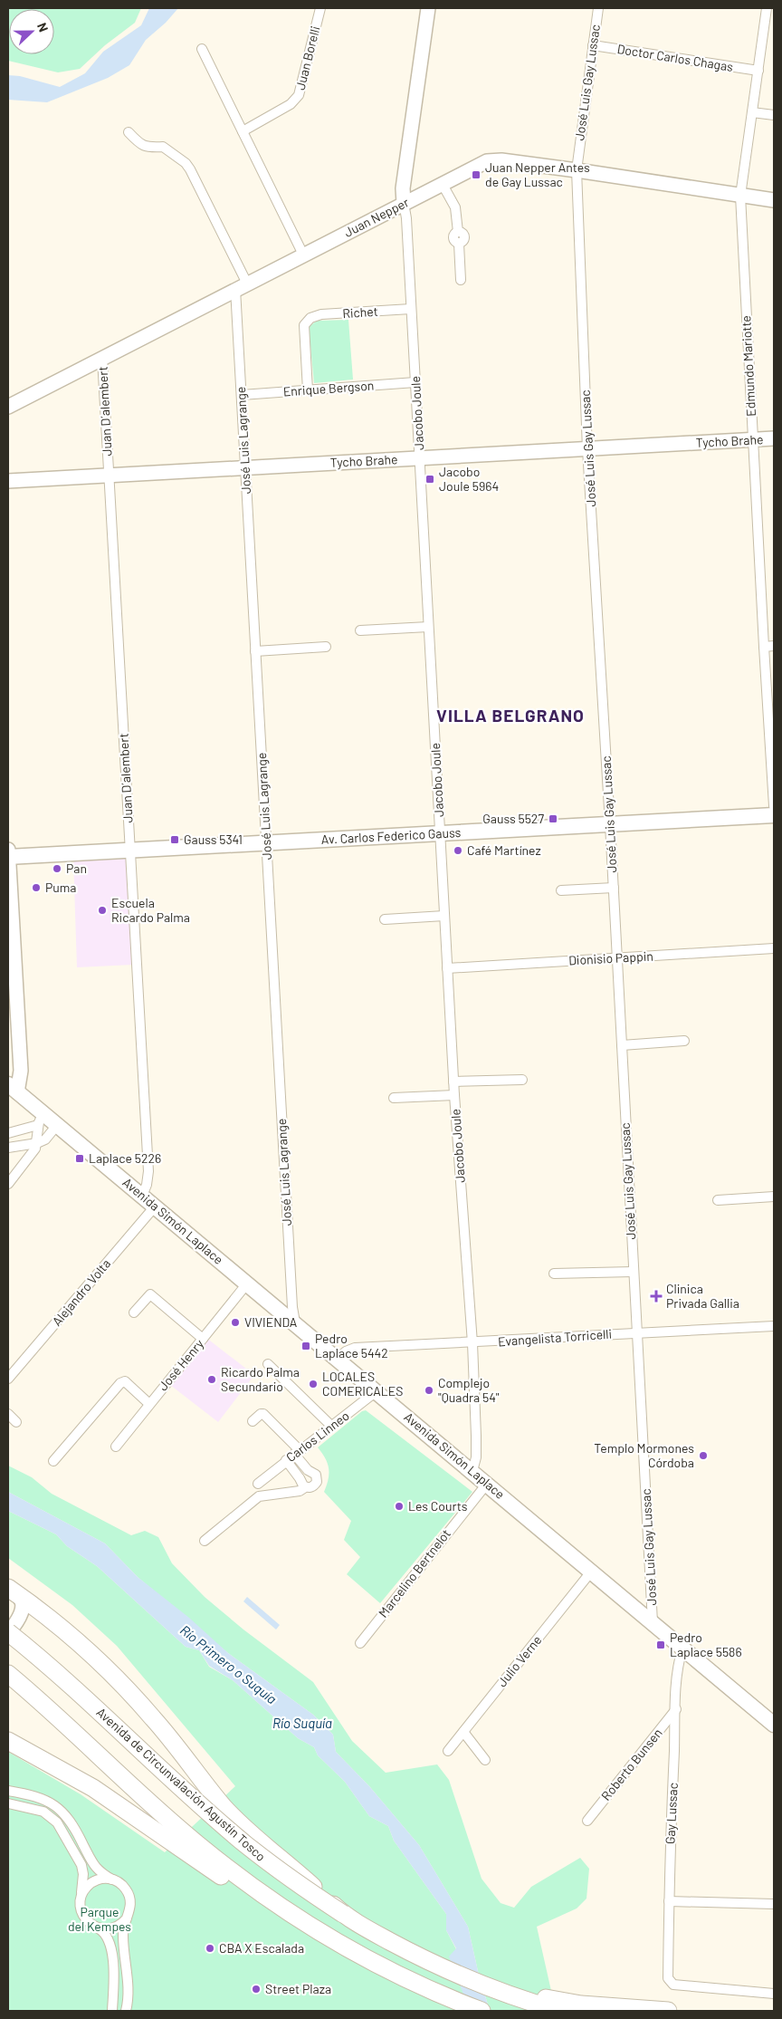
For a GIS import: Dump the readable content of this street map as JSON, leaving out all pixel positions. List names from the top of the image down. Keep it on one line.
{"streets":{"highway":["Avenida de Circunvalación Agustín Tosco"],"main road":["Juan Nepper","Jacobo Joule","Tycho Brahe","Av. Carlos Federico Gauss","Avenida Simón Laplace"],"street":["Juan Borelli","Doctor Carlos Chagas","José Luis Gay Lussac","Richet","Edmundo Mariotte","Enrique Bergson","Juan D´alembert","José Luis Lagrange","Dionisio Pappin","Alejandro Volta","Evangelista Torricelli","José Henry","Carlos Linneo","Marcelino Bertnelot","Julio Verne","Roberto Bunsen","Gay Lussac"]},"crossings":[["Doctor Carlos Chagas","José Luis Gay Lussac"],["Doctor Carlos Chagas","Edmundo Mariotte"],["José Luis Gay Lussac","Juan Nepper"],["José Luis Gay Lussac","Tycho Brahe"],["José Luis Gay Lussac","Av. Carlos Federico Gauss"],["José Luis Gay Lussac","Dionisio Pappin"],["José Luis Gay Lussac","Avenida Simón Laplace"],["José Luis Gay Lussac","Evangelista Torricelli"],["Juan Nepper","Edmundo Mariotte"],["Juan Nepper","Juan D´alembert"],["Juan Nepper","Jacobo Joule"],["Juan Nepper","José Luis Lagrange"],["Richet","Enrique Bergson"],["Richet","Jacobo Joule"],["Edmundo Mariotte","Tycho Brahe"],["Enrique Bergson","Jacobo Joule"],["Enrique Bergson","José Luis Lagrange"],["Juan D´alembert","Tycho Brahe"],["Juan D´alembert","Av. Carlos Federico Gauss"],["Juan D´alembert","Avenida Simón Laplace"],["Jacobo Joule","Tycho Brahe"],["Jacobo Joule","Av. Carlos Federico Gauss"],["Jacobo Joule","Dionisio Pappin"],["Jacobo Joule","Avenida Simón Laplace"],["Jacobo Joule","Evangelista Torricelli"],["José Luis Lagrange","Tycho Brahe"],["José Luis Lagrange","Av. Carlos Federico Gauss"],["José Luis Lagrange","Avenida Simón Laplace"],["Avenida Simón Laplace","Alejandro Volta"],["Avenida Simón Laplace","Evangelista Torricelli"],["Avenida Simón Laplace","José Henry"],["Avenida Simón Laplace","Carlos Linneo"],["Avenida Simón Laplace","Marcelino Bertnelot"],["Avenida Simón Laplace","Julio Verne"],["Avenida Simón Laplace","Gay Lussac"],["Roberto Bunsen","Gay Lussac"]],"districts":["VILLA BELGRANO"],"water":["Río Primero o Suquía","Río Suquía"],"parks":["Parque del Kempes"],"places":{"transit":["Juan Nepper Antes de Gay Lussac","Jacobo Joule 5964","Gauss 5527","Gauss 5341","Laplace 5226","Pedro Laplace 5442","Pedro Laplace 5586"],"other":["Café Martínez","Pan","Puma","Escuela Ricardo Palma","VIVIENDA","Ricardo Palma Secundario","LOCALES COMERICALES","Complejo \"Quadra 54\"","Templo Mormones Córdoba","Les Courts","CBA X Escalada","Street Plaza"],"health":["Clinica Privada Gallia"]},"north":"right"}
